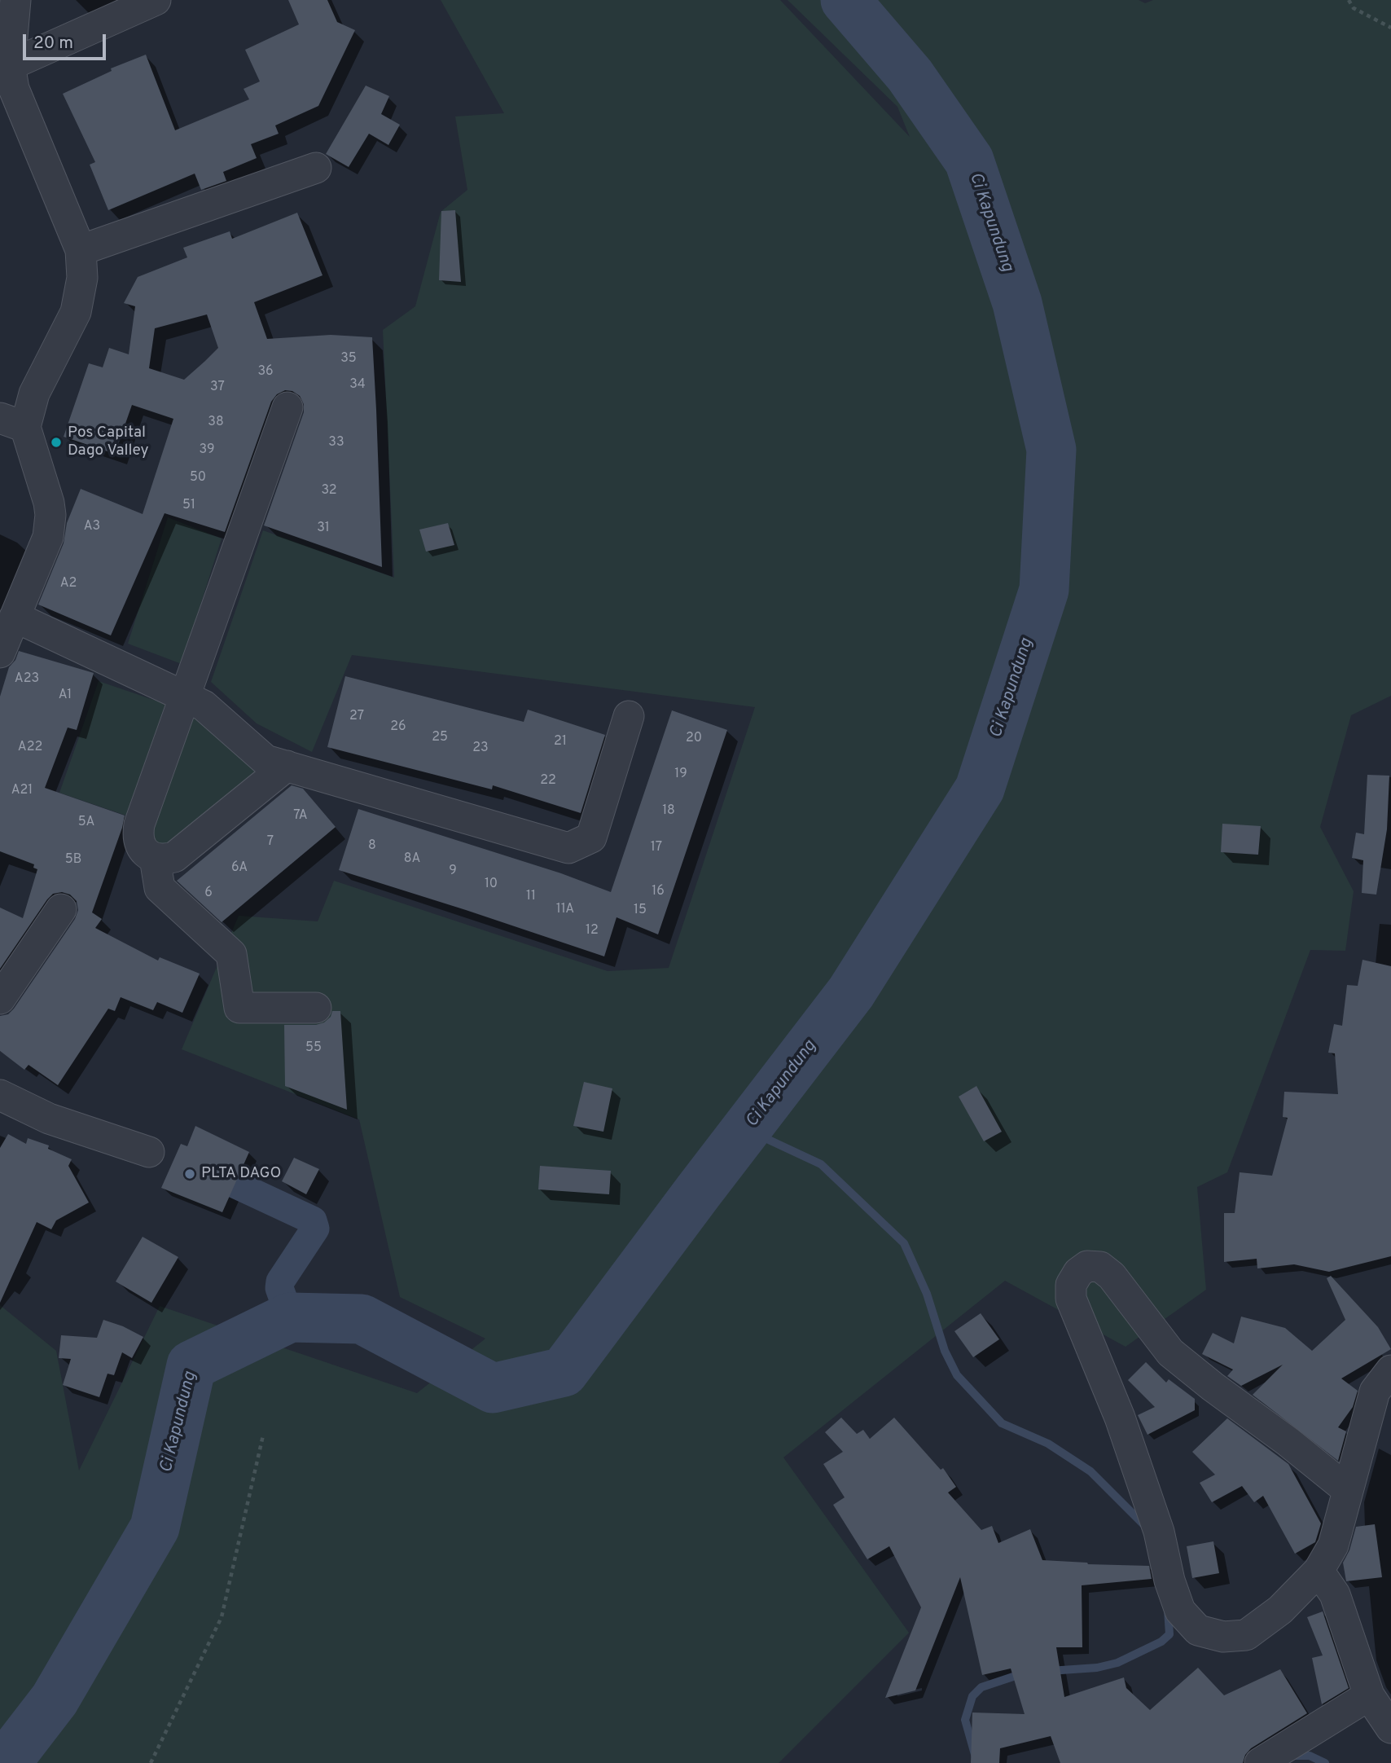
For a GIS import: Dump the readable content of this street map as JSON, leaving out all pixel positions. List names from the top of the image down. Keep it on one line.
{"water":["Ci Kapundung"],"places":["Pos Capital Dago Valley","PLTA DAGO"],"house_numbers":["35","36","34","37","38","33","39","50","32","51","A3","31","A2","A23","A1","27","26","25","20","21","A22","23","19","22","A21","18","7A","5A","7","8","17","8A","5B","6A","9","10","16","6","11","11A","15","12","55"],"scale_bar":"20 m"}
